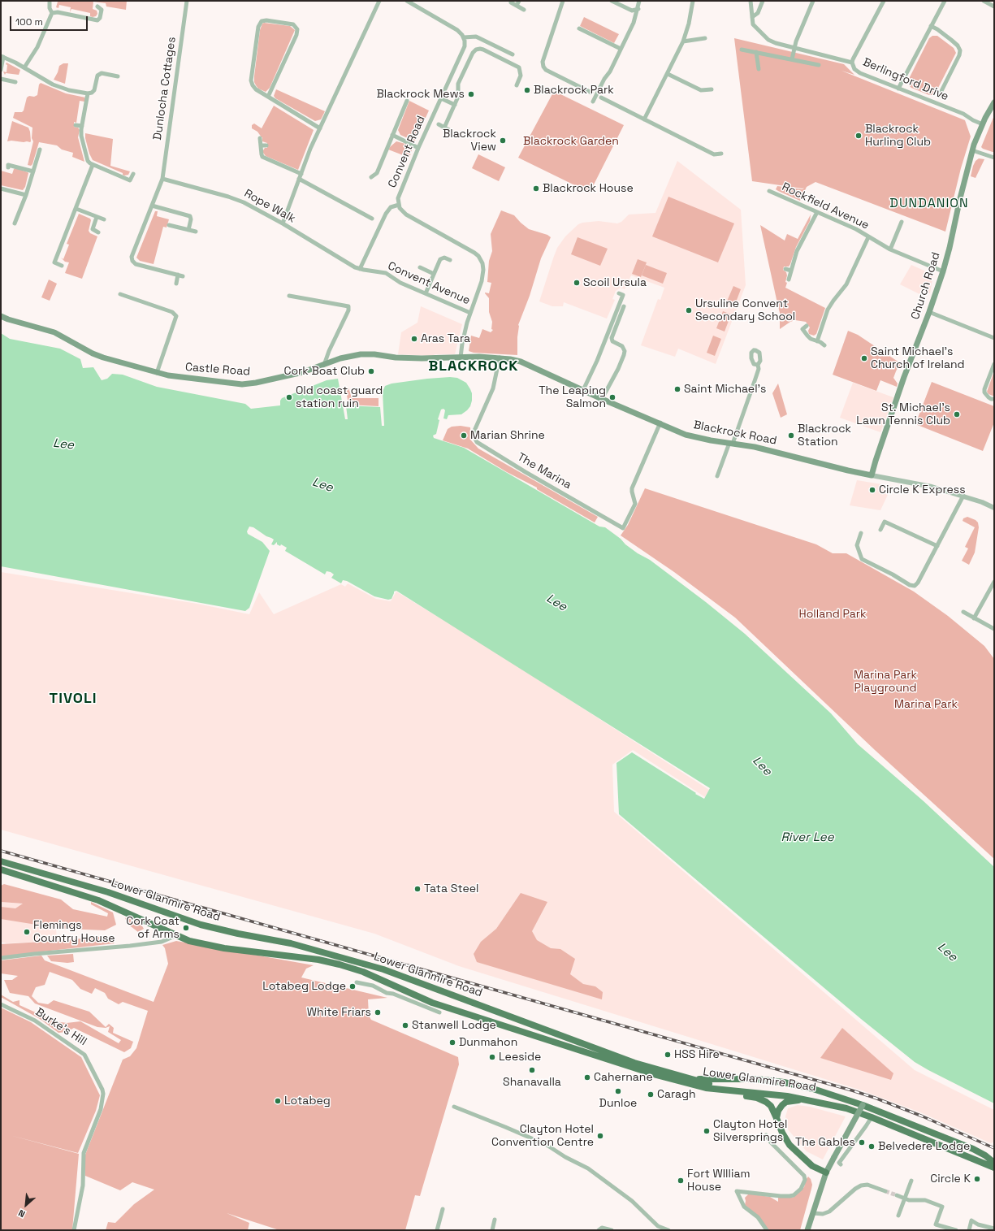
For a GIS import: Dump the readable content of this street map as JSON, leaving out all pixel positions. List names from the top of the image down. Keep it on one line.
{"streets":{"highway":["Lower Glanmire Road"],"main road":["Church Road","Castle Road","Blackrock Road"],"street":["Berlingford Drive","Dunlocha Cottages","Convent Road","Rope Walk","Rockfield Avenue","Convent Avenue","The Marina","Burke's Hill"]},"crossings":[["Berlingford Drive","Church Road"],["Dunlocha Cottages","Rope Walk"],["Convent Road","Convent Avenue"],["Convent Road","Castle Road"],["Rope Walk","Convent Avenue"],["Rockfield Avenue","Church Road"],["Church Road","Blackrock Road"],["Castle Road","Blackrock Road"],["Blackrock Road","The Marina"]],"districts":["DUNDANION","BLACKROCK","TIVOLI"],"water":["Lee","River Lee"],"parks":["Blackrock Garden","Holland Park","Marina Park Playground","Marina Park"],"places":["Blackrock Park","Blackrock Mews","Blackrock Hurling Club","Blackrock View","Blackrock House","Scoil Ursula","Ursuline Convent Secondary School","Aras Tara","Saint Michael's Church of Ireland","Cork Boat Club","Saint Michael's","Old coast guard station ruin","The Leaping Salmon","St. Michael's Lawn Tennis Club","Marian Shrine","Blackrock Station","Circle K Express","Tata Steel","Cork Coat of Arms","Flemings Country House","Lotabeg Lodge","White Friars","Stanwell Lodge","Dunmahon","HSS Hire","Leeside","Shanavalla","Cahernane","Dunloe","Caragh","Lotabeg","Clayton Hotel Silversprings","Clayton Hotel Convention Centre","The Gables","Belvedere Lodge","Circle K","Fort WIlliam House"],"scale_bar":"100 m","north":"bottom left"}
